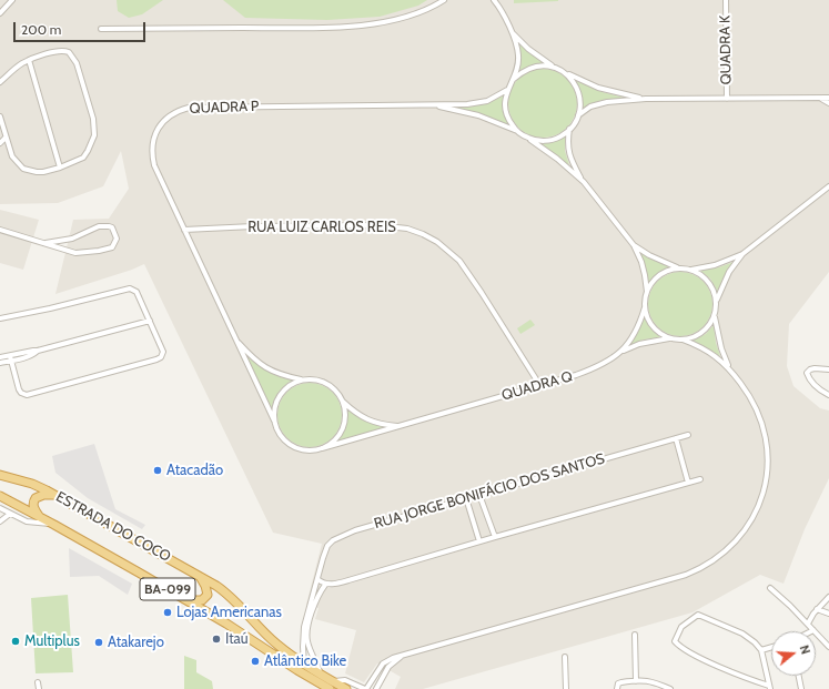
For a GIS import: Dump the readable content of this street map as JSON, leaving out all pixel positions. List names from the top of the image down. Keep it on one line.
{"streets":{"highway":["ESTRADA DO COCO","BA-099"],"street":["QUADRA K","QUADRA P","RUA LUIZ CARLOS REIS","QUADRA Q","RUA JORGE BONIFÁCIO DOS SANTOS"]},"crossings":[["QUADRA P","RUA LUIZ CARLOS REIS"],["RUA LUIZ CARLOS REIS","QUADRA Q"]],"places":["Atacadão","Lojas Americanas","Itaú","Multiplus","Atakarejo","Atlântico Bike"],"scale_bar":"200 m","north":"right"}
